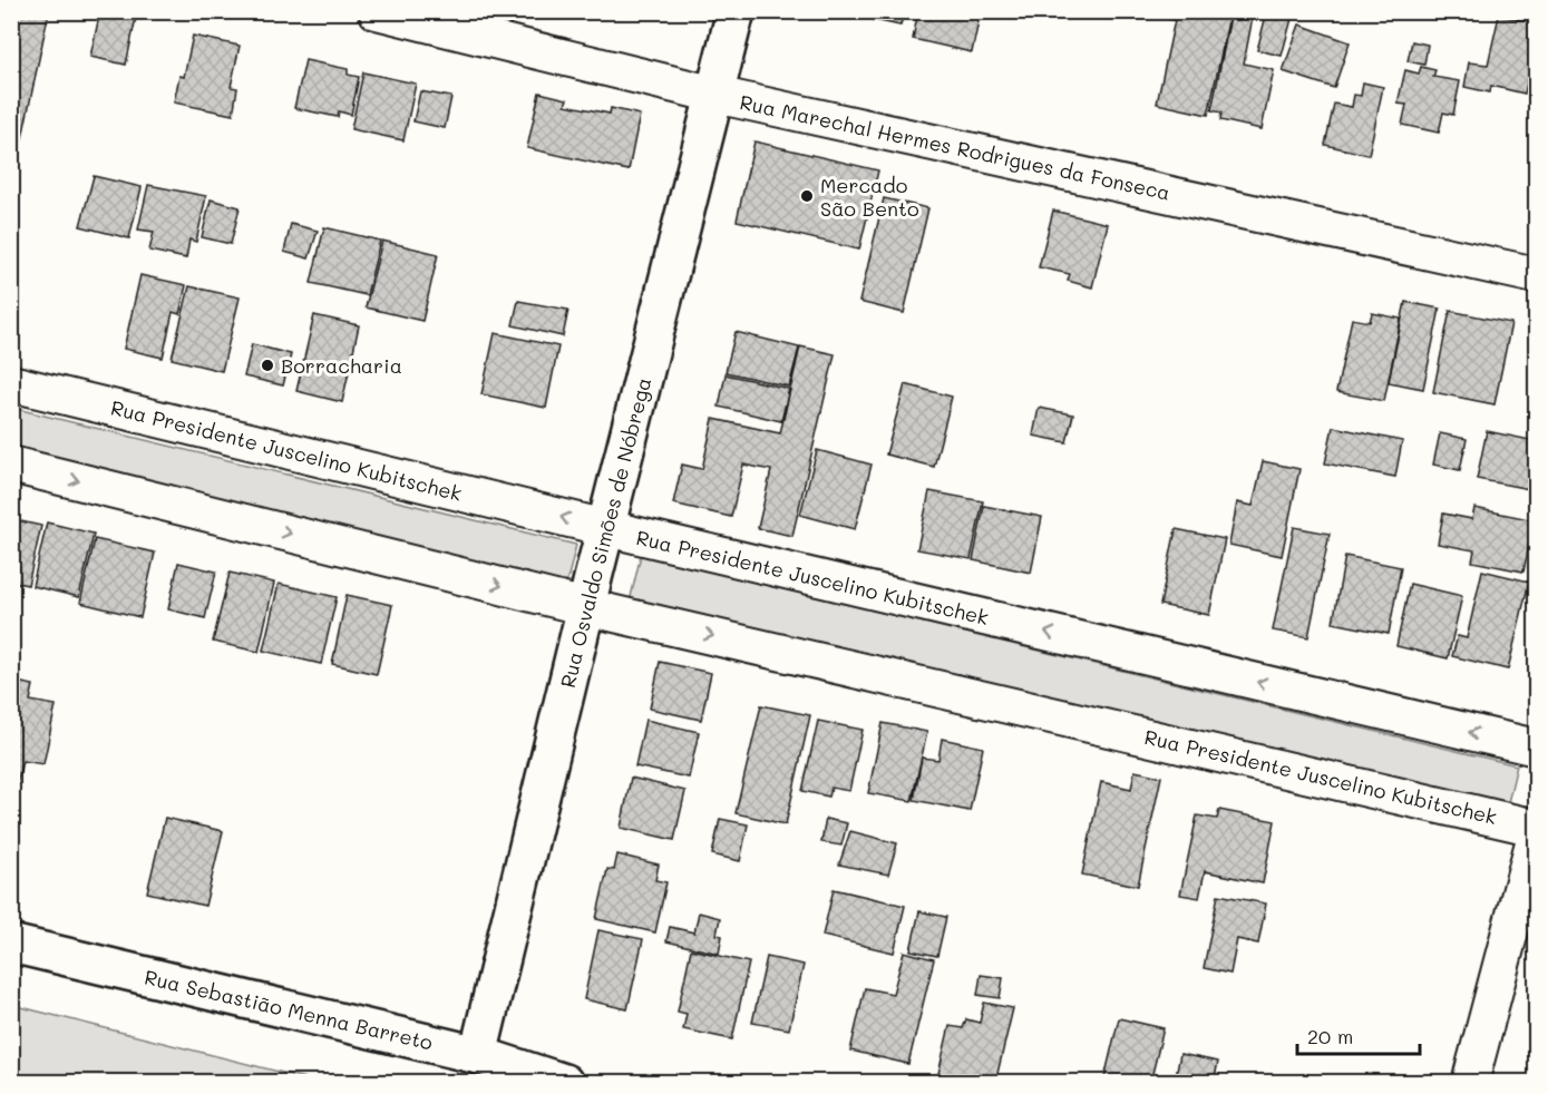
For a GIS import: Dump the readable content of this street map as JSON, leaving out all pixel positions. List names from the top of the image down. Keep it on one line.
{"streets":{"main road":["Rua Osvaldo Simões de Nóbrega","Rua Sebastião Menna Barreto"],"street":["Rua Marechal Hermes Rodrigues da Fonseca","Rua Presidente Juscelino Kubitschek"]},"crossings":[["Rua Marechal Hermes Rodrigues da Fonseca","Rua Osvaldo Simões de Nóbrega"],["Rua Presidente Juscelino Kubitschek","Rua Osvaldo Simões de Nóbrega"],["Rua Osvaldo Simões de Nóbrega","Rua Sebastião Menna Barreto"]],"places":["Mercado São Bento","Borracharia"],"scale_bar":"20 m"}
